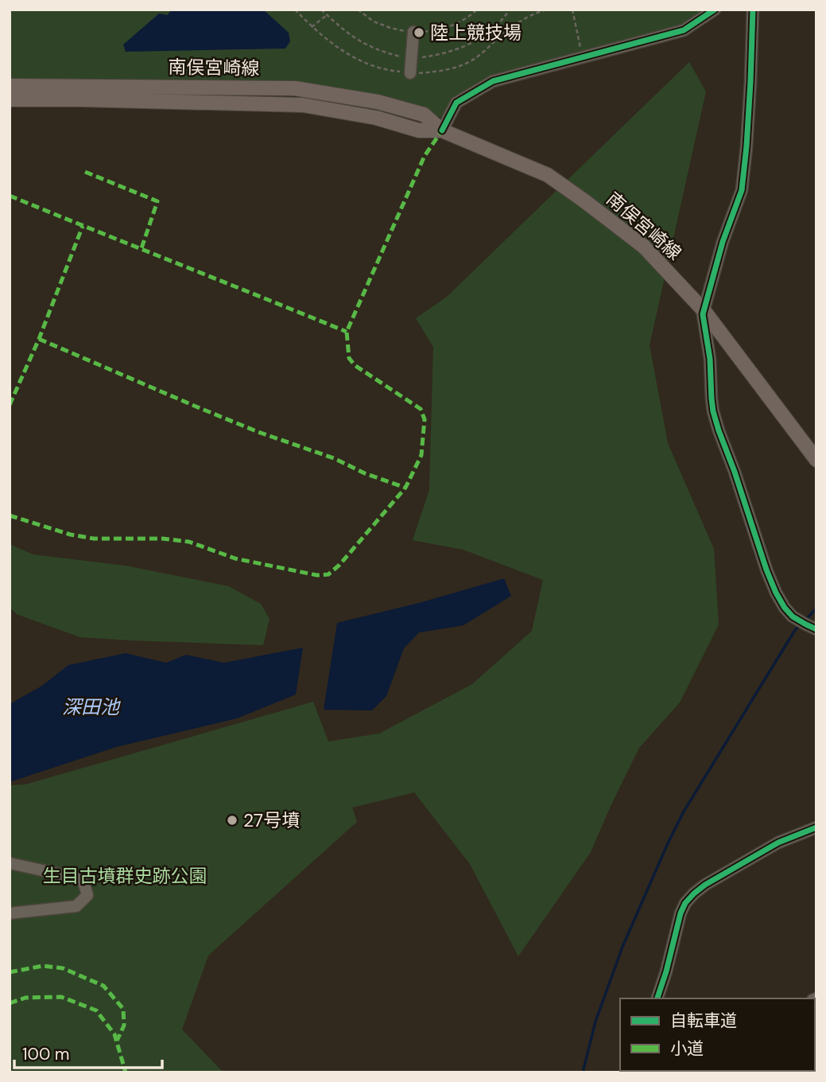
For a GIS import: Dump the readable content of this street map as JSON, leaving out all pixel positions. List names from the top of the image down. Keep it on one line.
{"streets":{"main road":["南俣宮崎線"]},"water":["深田池"],"parks":["生目古墳群史跡公園"],"places":["陸上競技場","27号墳"],"legend":["自転車道","小道"],"scale_bar":"100 m"}
